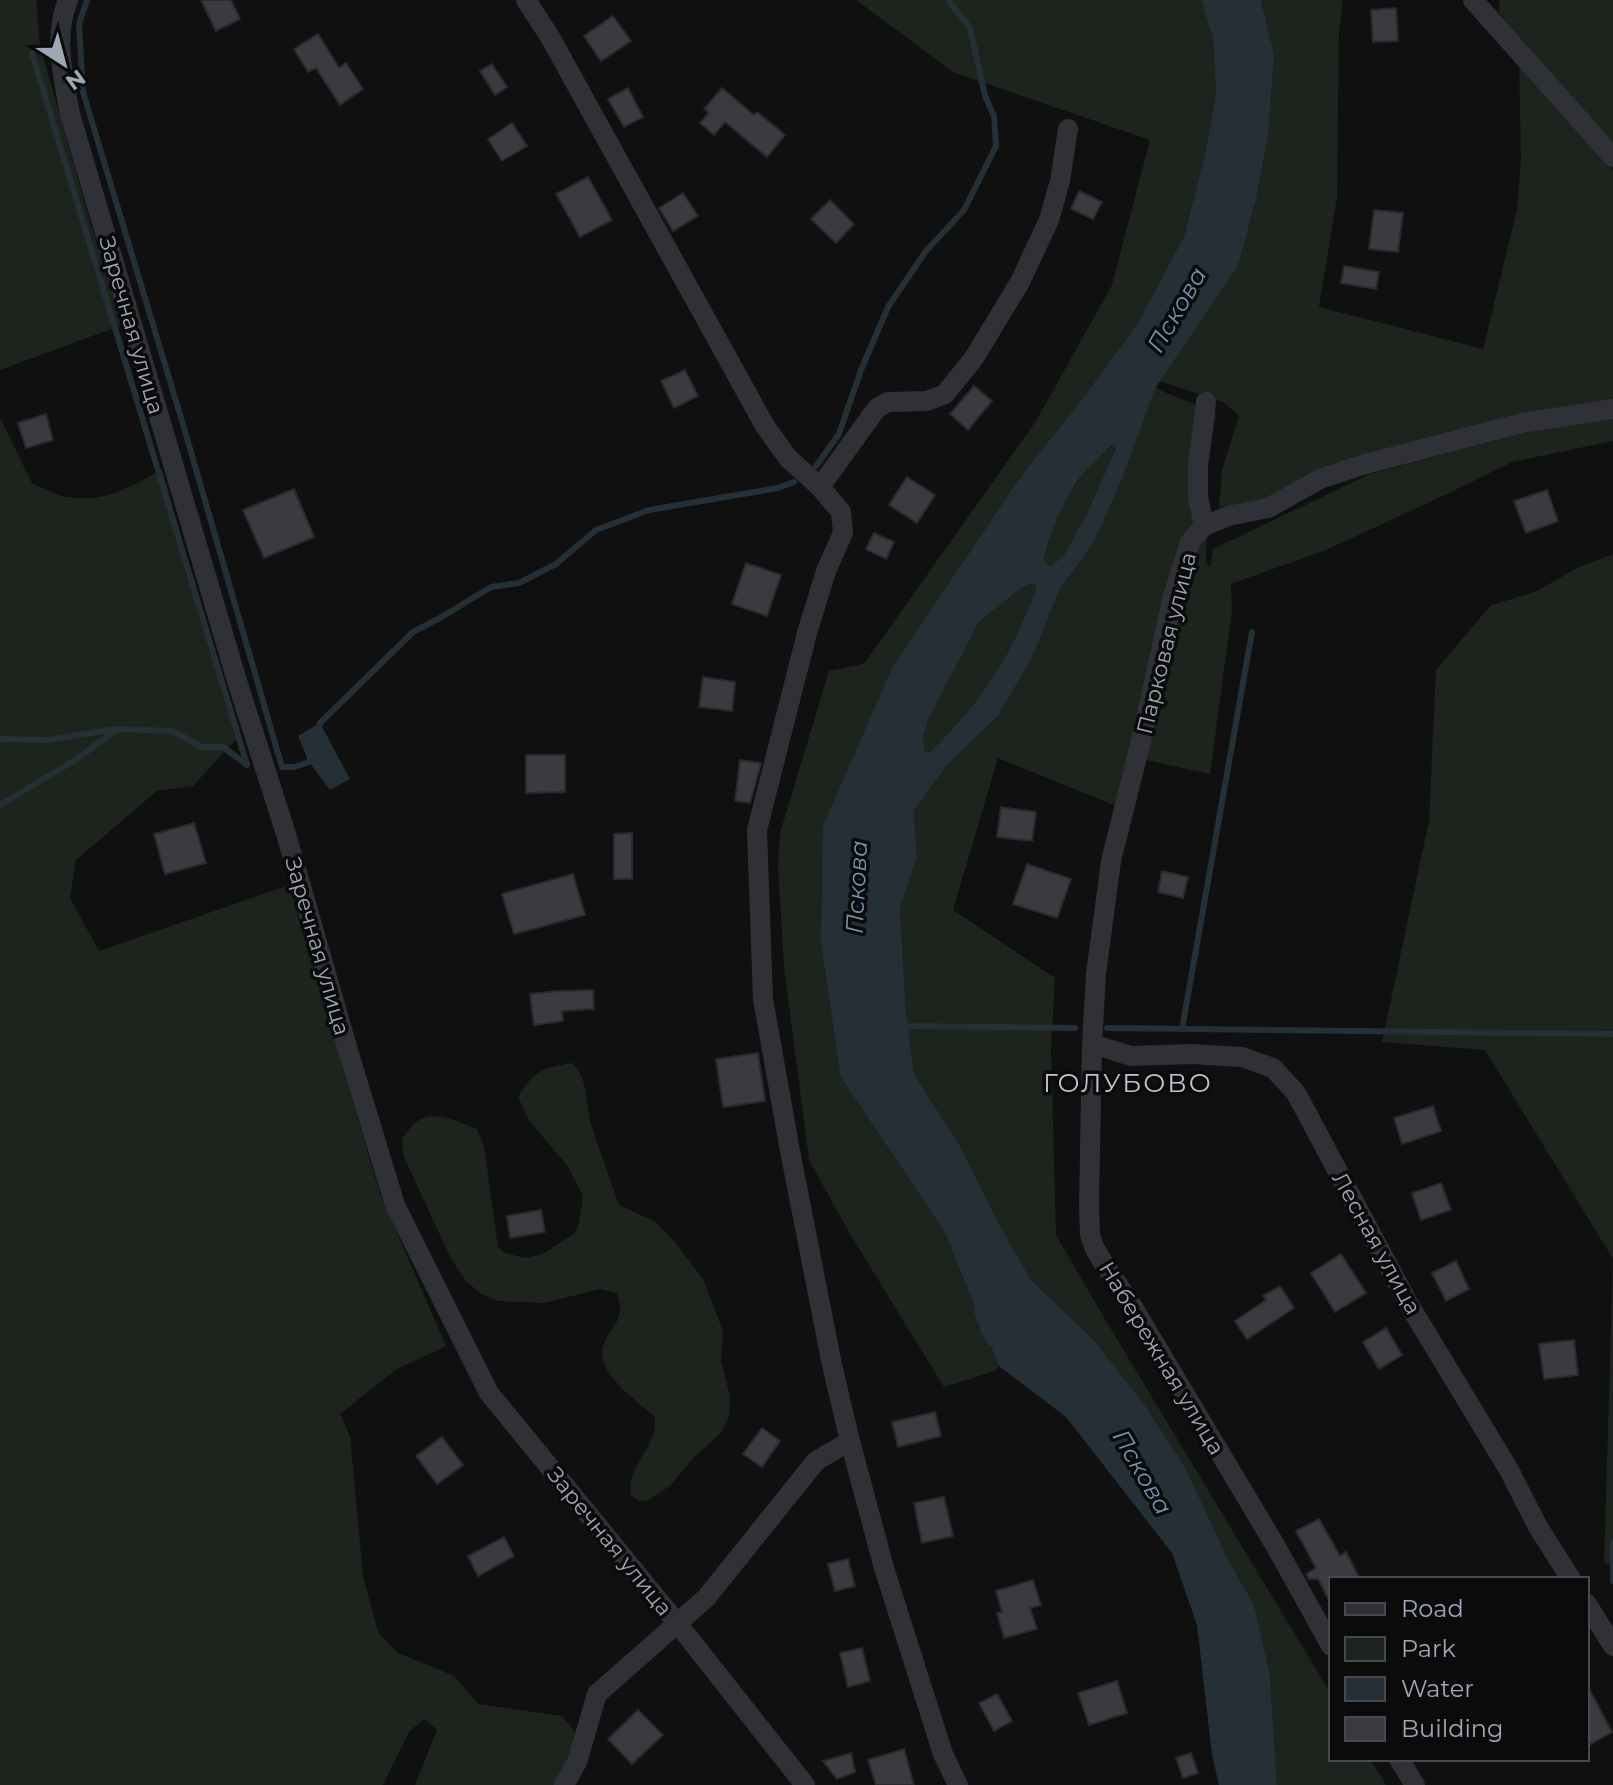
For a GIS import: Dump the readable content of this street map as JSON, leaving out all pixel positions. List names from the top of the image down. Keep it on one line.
{"streets":{"street":["Заречная улица","Парковая улица","Лесная улица","Набережная улица"]},"crossings":[["Парковая улица","Лесная улица"],["Парковая улица","Набережная улица"],["Лесная улица","Набережная улица"]],"districts":["ГОЛУБОВО"],"water":["Пскова"],"legend":["Road","Park","Water","Building"],"north":"bottom right"}
